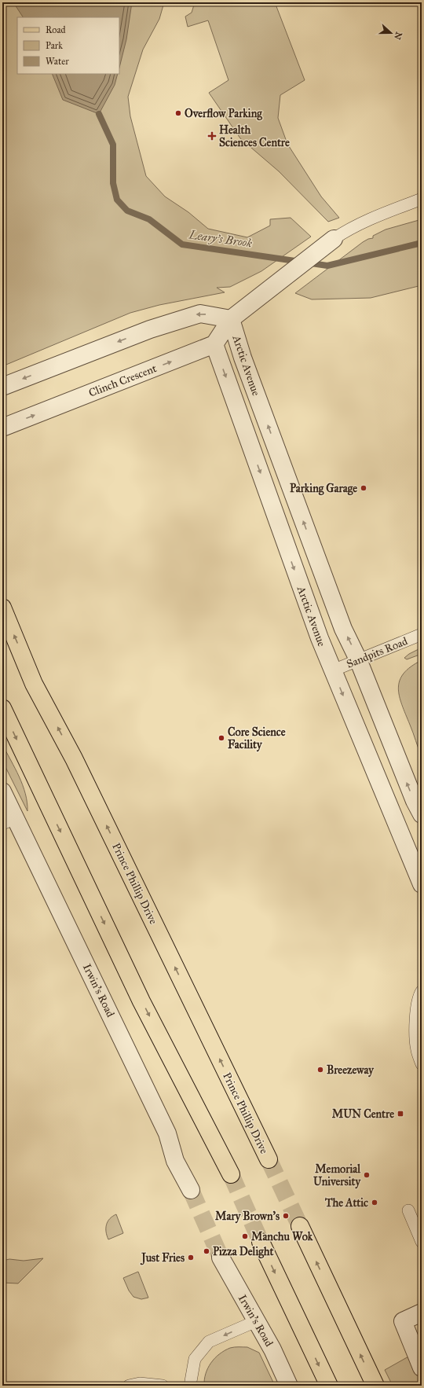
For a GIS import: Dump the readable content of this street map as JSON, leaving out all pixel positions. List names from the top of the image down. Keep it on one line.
{"streets":{"main road":["Prince Phillip Drive"],"street":["Arctic Avenue","Clinch Crescent","Irwin's Road"],"lane":["Sandpits Road"]},"crossings":[["Arctic Avenue","Clinch Crescent"],["Arctic Avenue","Sandpits Road"]],"water":["Leary's Brook"],"places":{"other":["Overflow Parking","Parking Garage","Core Science Facility","Breezeway","Memorial University","The Attic","Mary Brown's","Manchu Wok","Pizza Delight","Just Fries"],"health":["Health Sciences Centre"],"transit":["MUN Centre"]},"legend":["Road","Park","Water"],"north":"right"}
